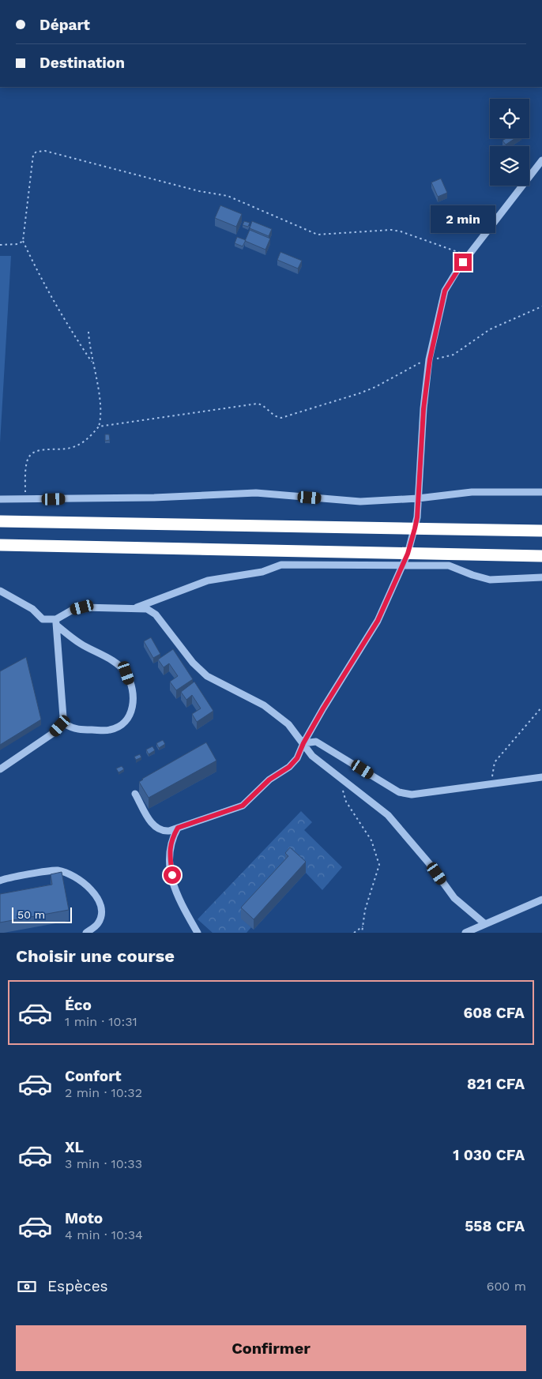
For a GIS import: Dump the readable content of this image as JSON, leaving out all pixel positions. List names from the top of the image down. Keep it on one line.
{"scale_bar":"50 m","page":{"banner":["Départ","Destination"],"bubble":"2 min","scale":"50 m","heading":"Choisir une course","list":[{"name":"Éco","note":"1 min · 10:31","value":"608 CFA"},{"name":"Confort","note":"2 min · 10:32","value":"821 CFA"},{"name":"XL","note":"3 min · 10:33","value":"1 030 CFA"},{"name":"Moto","note":"4 min · 10:34","value":"558 CFA"}],"pay":["Espèces","600 m"],"buttons":"Confirmer"}}
